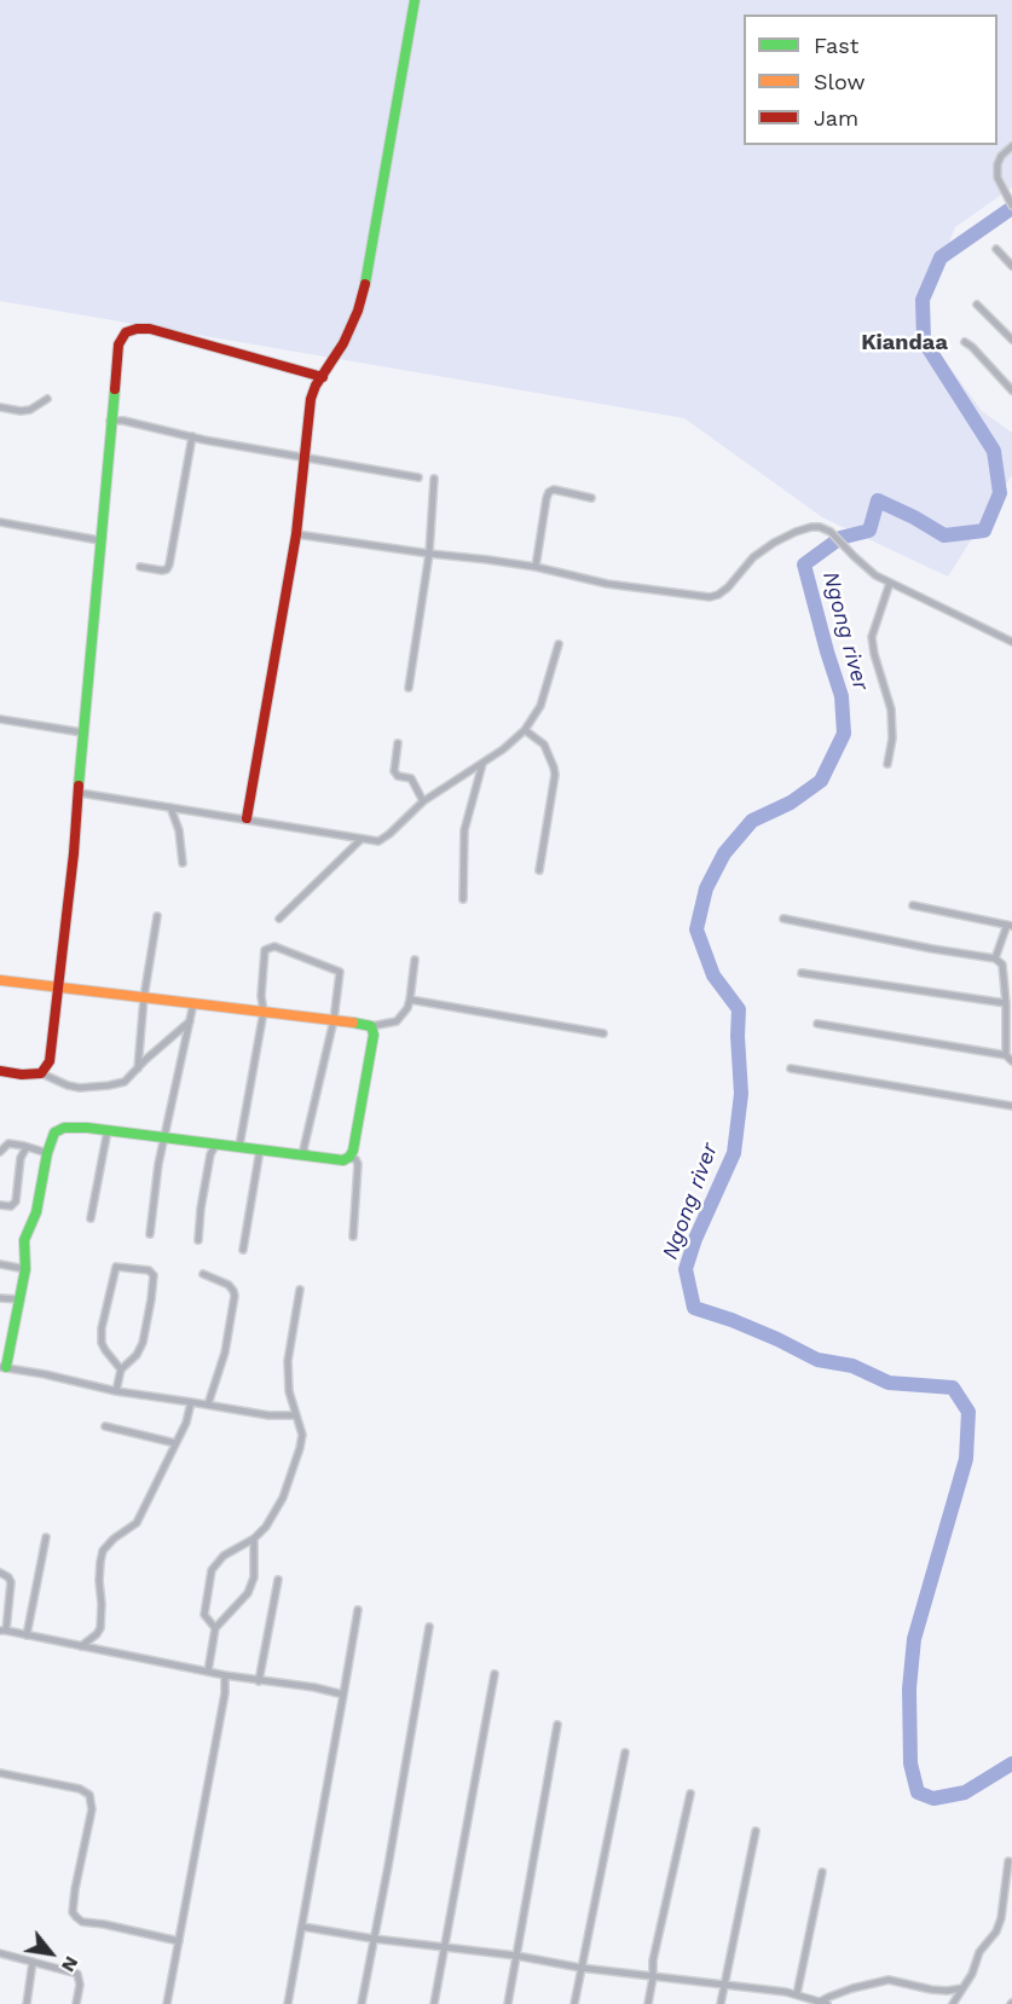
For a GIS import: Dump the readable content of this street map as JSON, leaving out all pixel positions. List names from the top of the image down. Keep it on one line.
{"districts":["Kiandaa"],"water":["Ngong river"],"legend":["Fast","Slow","Jam"],"north":"bottom right"}
